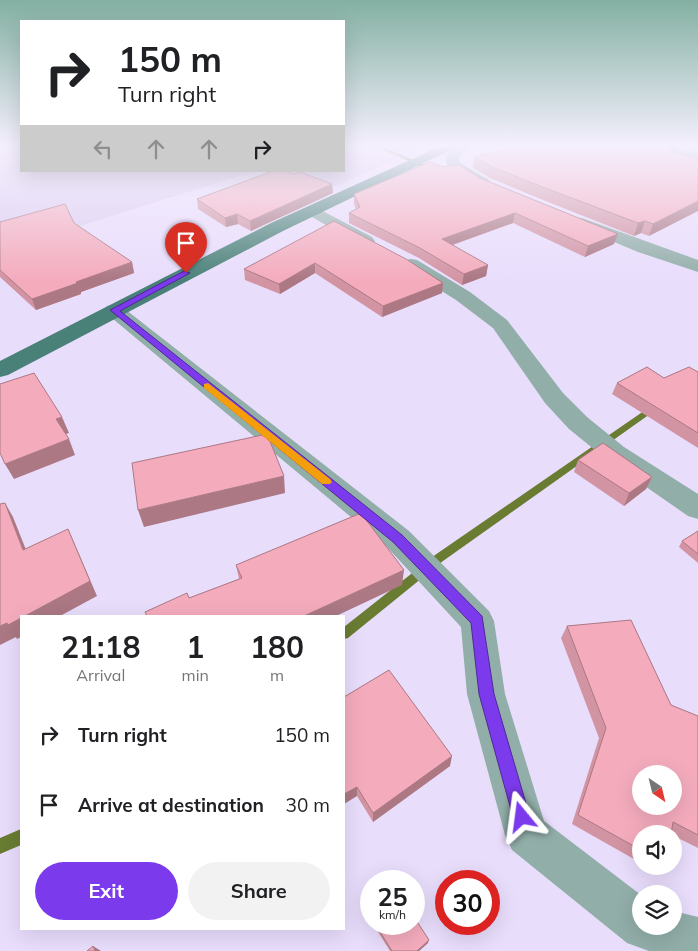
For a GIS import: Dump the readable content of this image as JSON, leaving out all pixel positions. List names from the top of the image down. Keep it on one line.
{"north":"bottom right","page":{"turn":["150 m","Turn right"],"eta":["21:18","Arrival","1","min","180","m"],"list":[{"name":"Turn right","value":"150 m"},{"name":"Arrive at destination","value":"30 m"}],"buttons":["Exit","Share"],"speed":"25 km/h","limit":"30"}}
